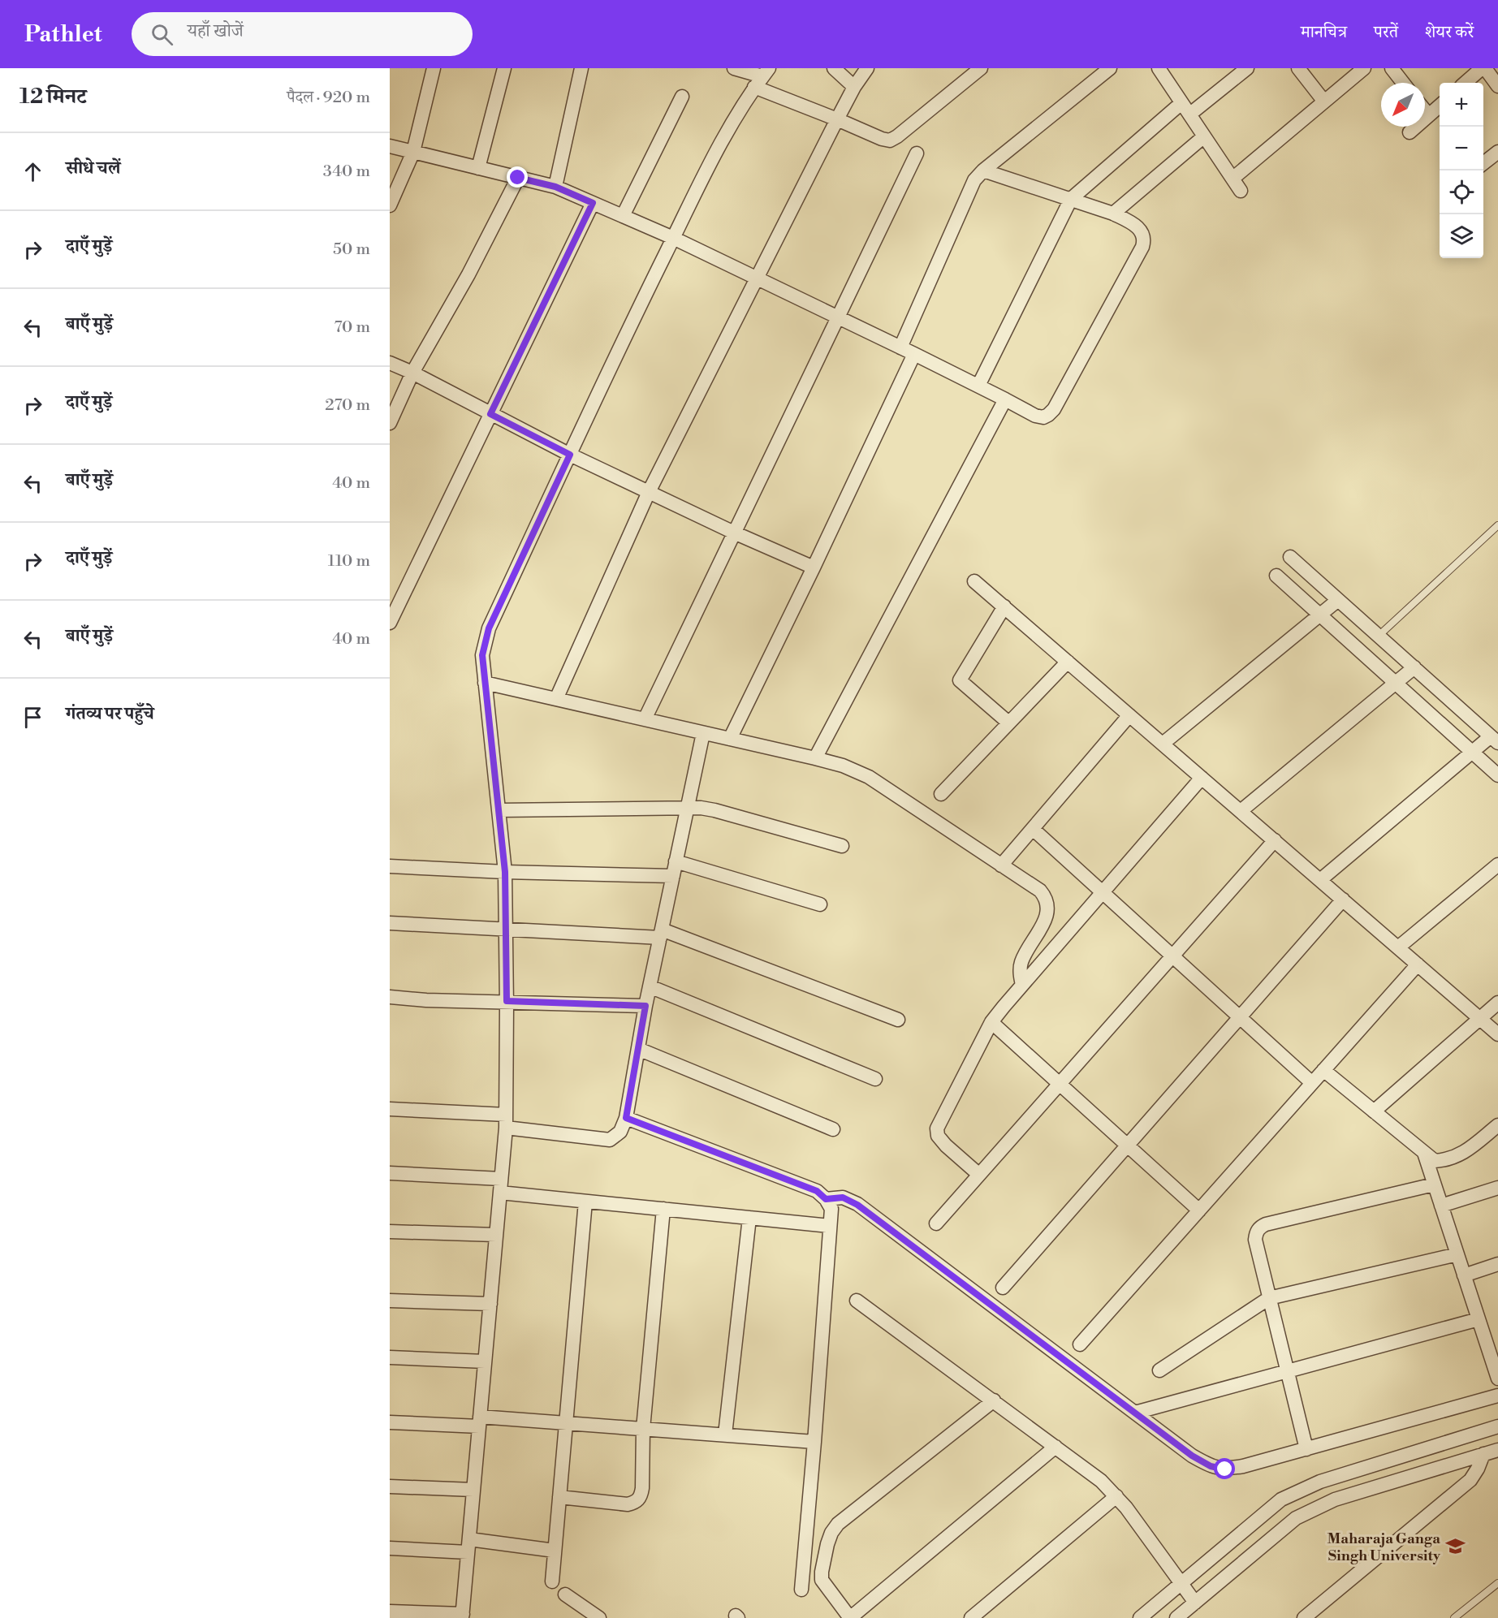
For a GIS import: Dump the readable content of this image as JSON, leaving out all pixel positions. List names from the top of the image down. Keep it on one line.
{"places":{"school or university":["Maharaja Ganga Singh University"]},"north":"bottom left","page":{"header":"Pathlet","search":"यहाँ खोजें","nav":["मानचित्र","परतें","शेयर करें"],"heading":["12 मिनट","पैदल · 920 m"],"map_buttons":["+","−"],"list":[["सीधे चलें","340 m"],["दाएँ मुड़ें","50 m"],["बाएँ मुड़ें","70 m"],["दाएँ मुड़ें","270 m"],["बाएँ मुड़ें","40 m"],["दाएँ मुड़ें","110 m"],["बाएँ मुड़ें","40 m"],"गंतव्य पर पहुँचे"]}}
